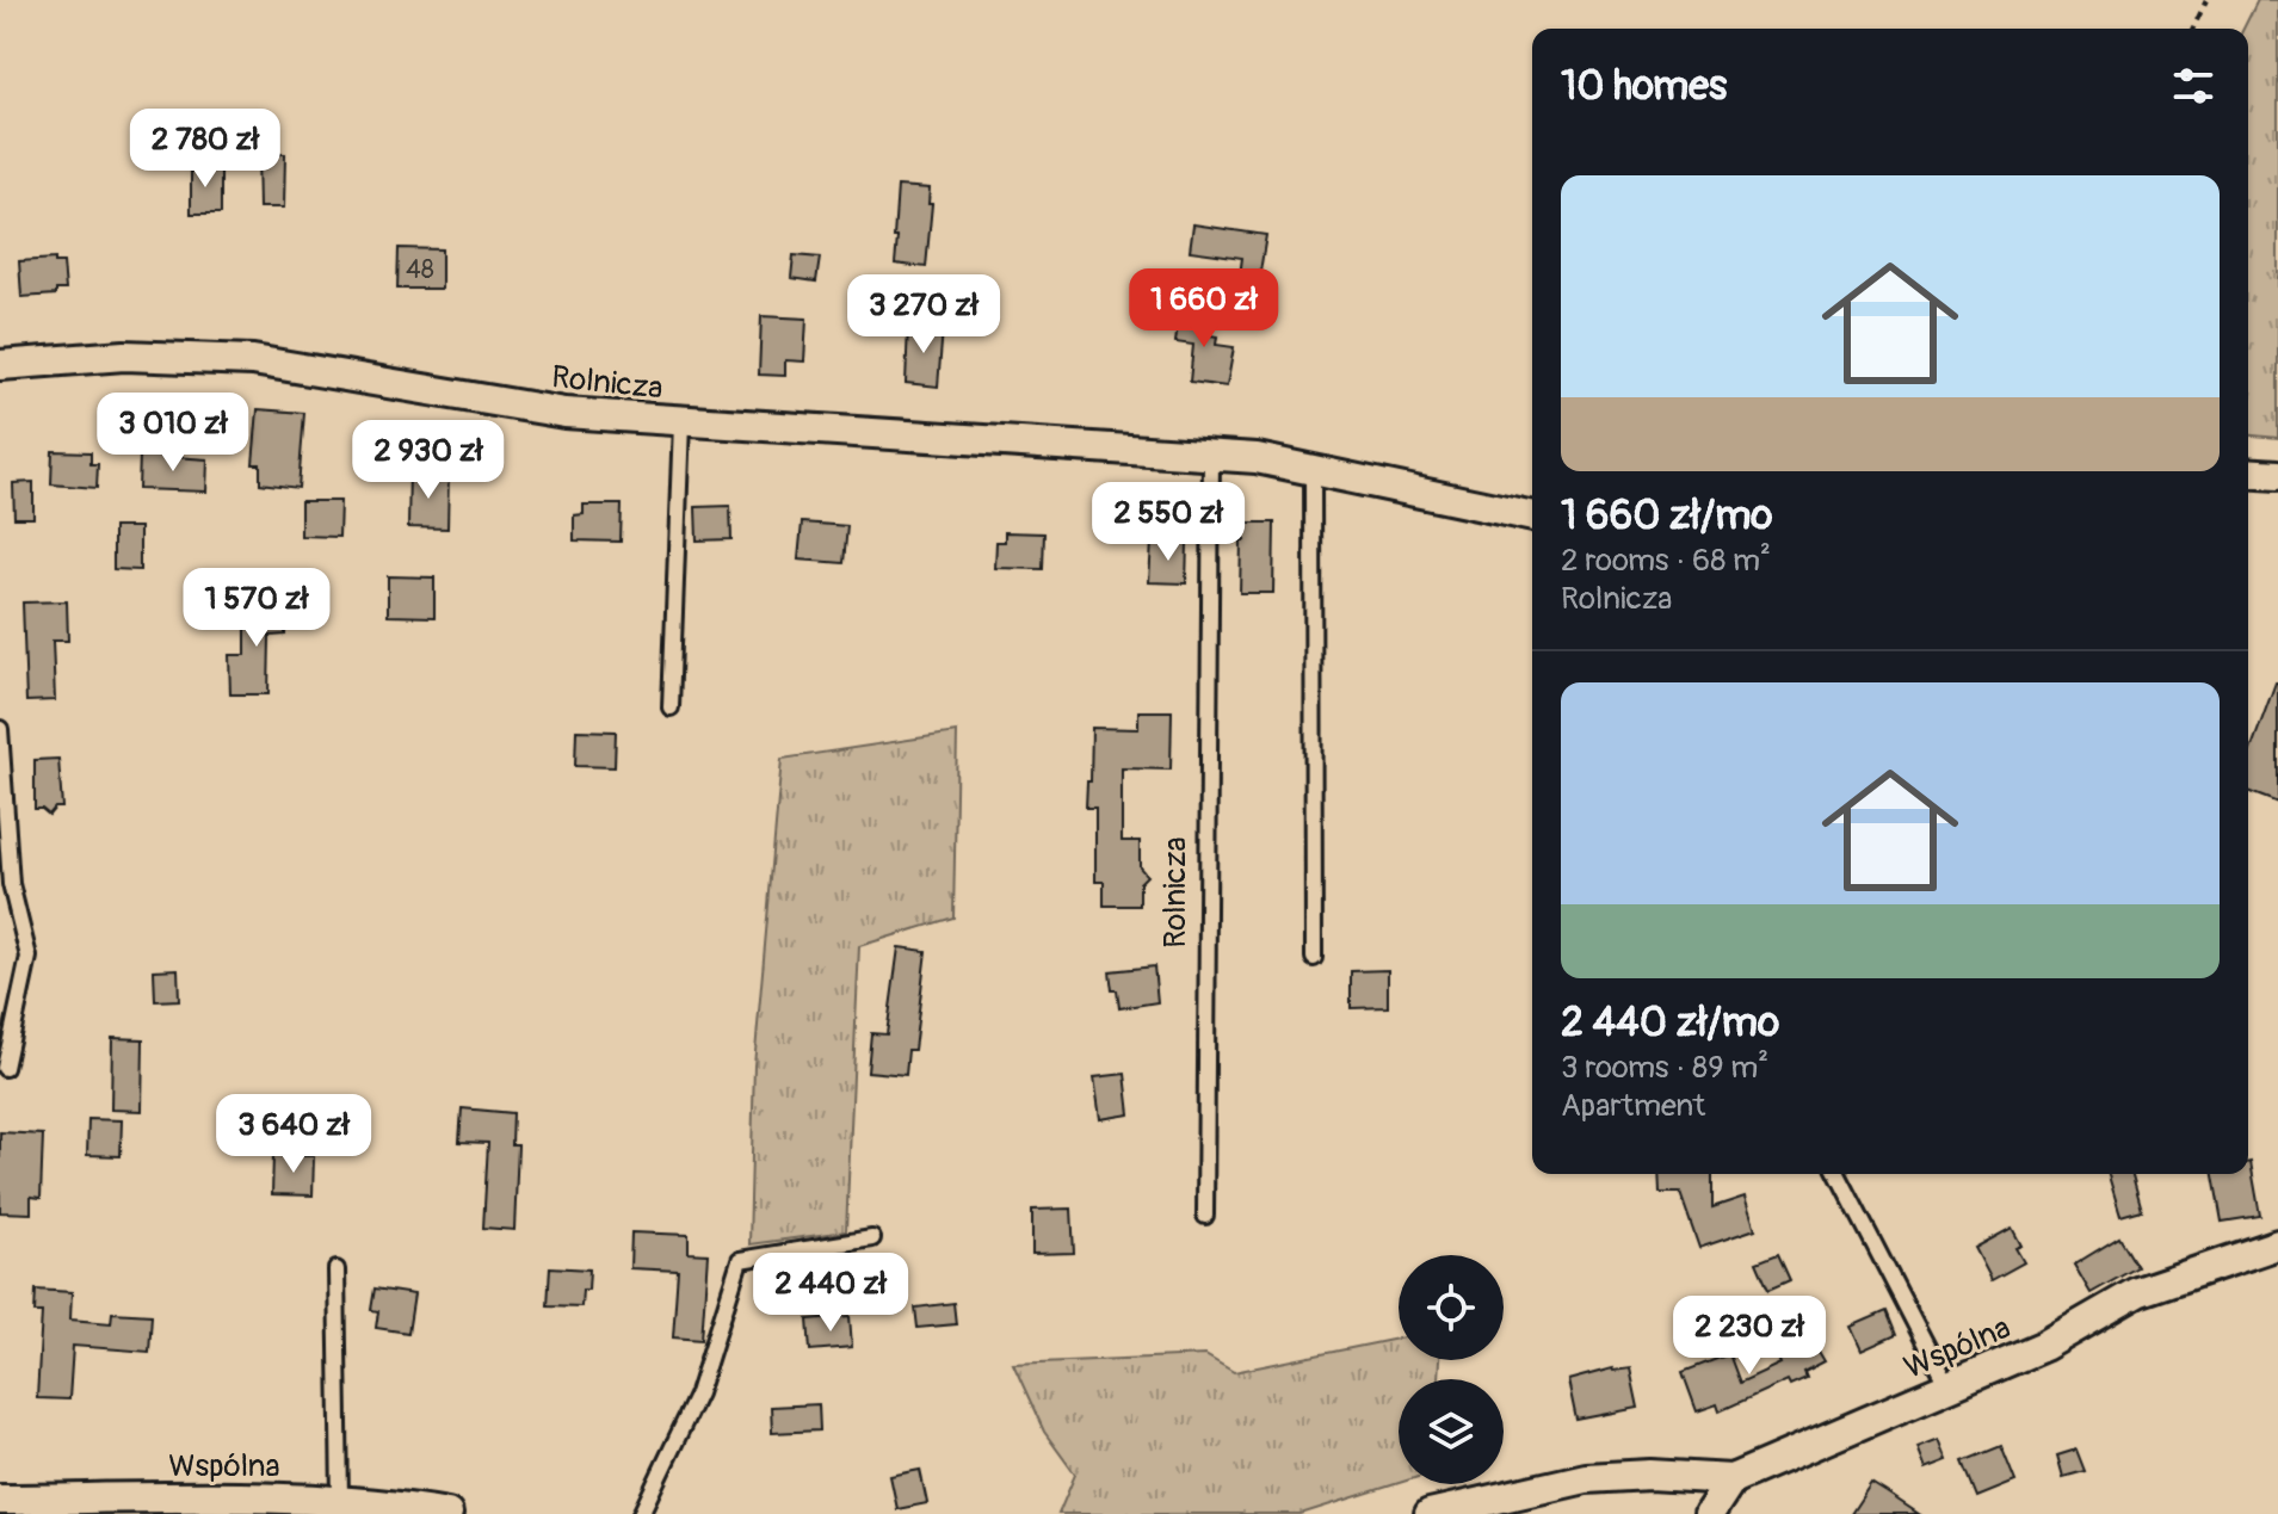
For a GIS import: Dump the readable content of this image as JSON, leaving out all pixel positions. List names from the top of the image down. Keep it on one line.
{"streets":{"street":["Rolnicza","Wspólna"]},"house_numbers":["48"],"page":{"heading":"10 homes","price":["2 780 zł","1 660 zł","3 270 zł","3 010 zł","2 930 zł","2 550 zł","1 570 zł","3 640 zł","2 440 zł","2 230 zł"],"list":[{"name":"1 660 zł/mo","note":"2 rooms · 68 m² · Rolnicza"},{"name":"2 440 zł/mo","note":"3 rooms · 89 m² · Apartment"}]}}
